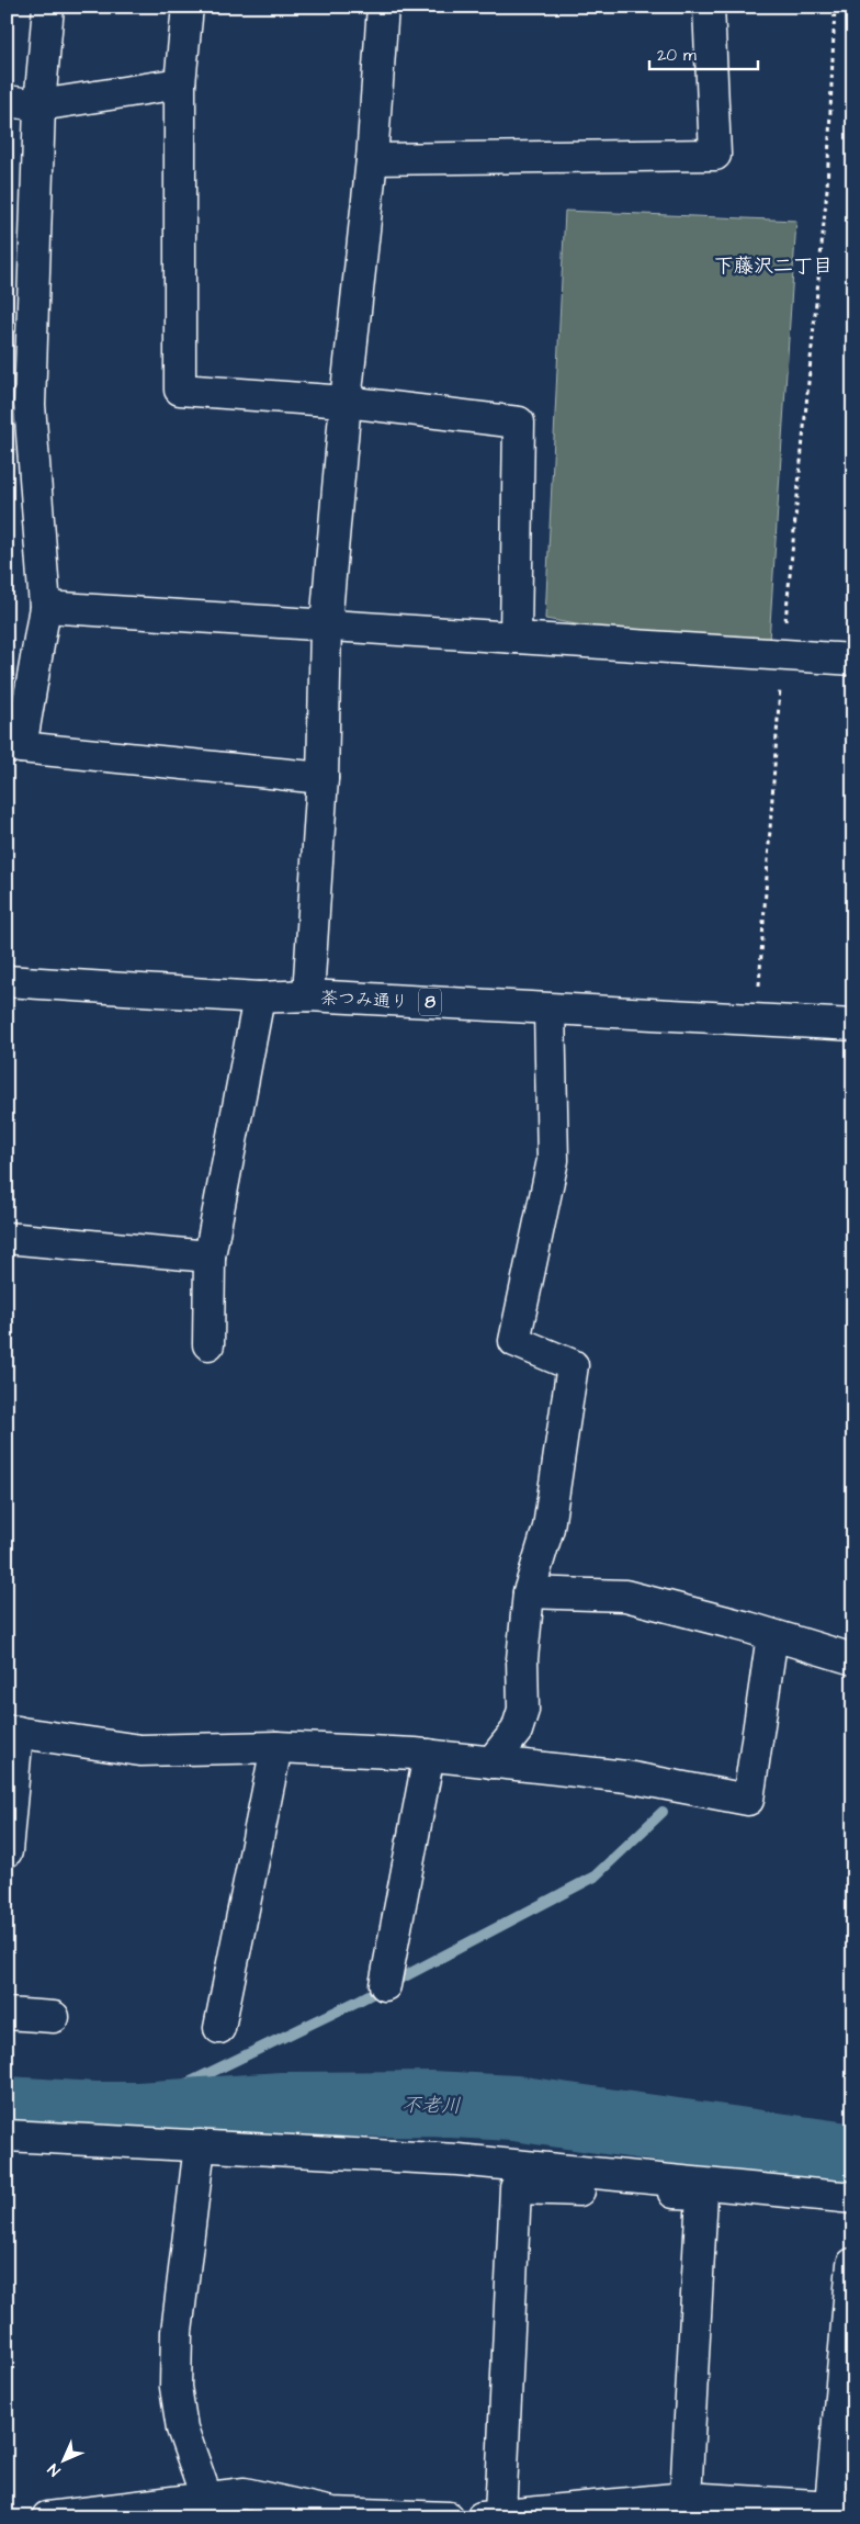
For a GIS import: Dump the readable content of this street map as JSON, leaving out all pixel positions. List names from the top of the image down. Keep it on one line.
{"streets":{"street":["茶つみ通り","8"]},"districts":["下藤沢二丁目"],"water":["不老川"],"scale_bar":"20 m","north":"bottom left"}
